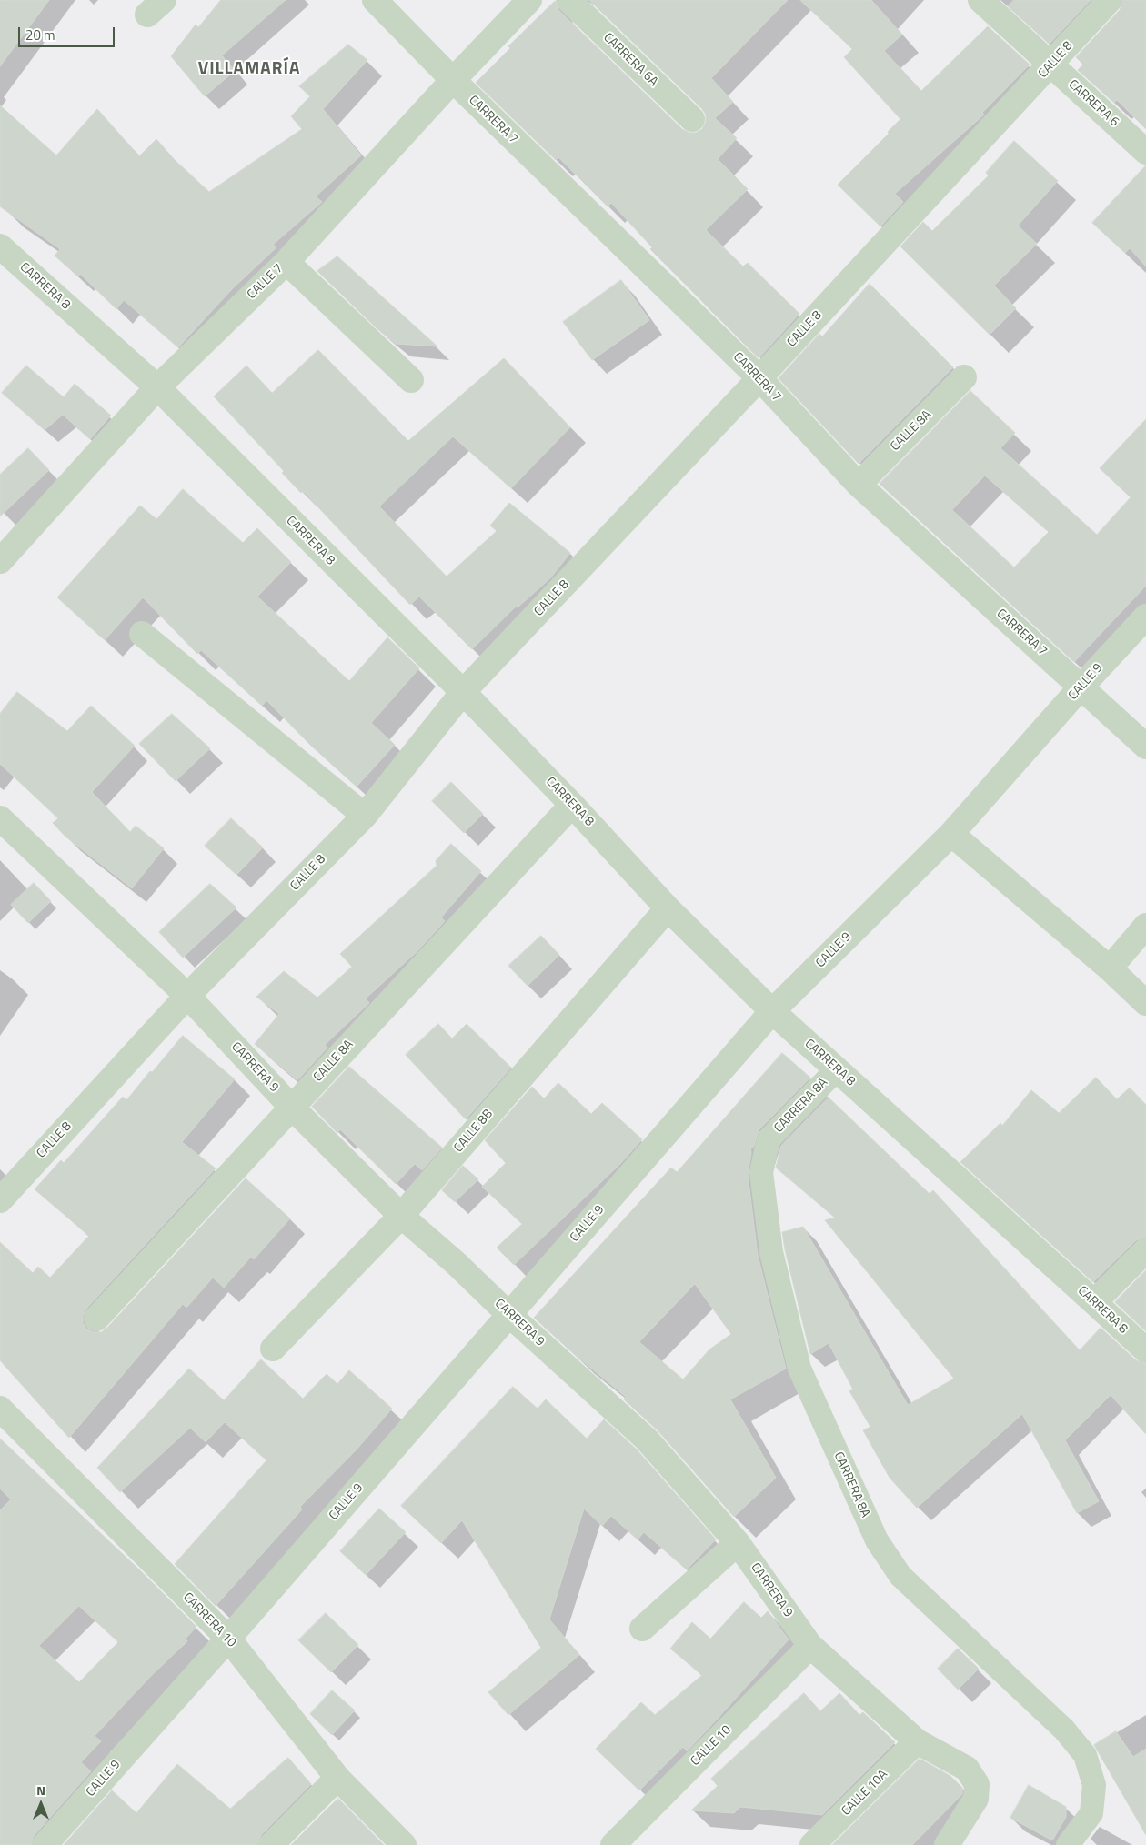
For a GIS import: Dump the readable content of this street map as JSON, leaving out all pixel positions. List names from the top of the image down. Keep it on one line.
{"streets":{"street":["CARRERA 6A","CALLE 8","CARRERA 6","CARRERA 7","CALLE 7","CARRERA 8","CALLE 8A","CALLE 9","CARRERA 9","CARRERA 8A","CALLE 8B","CARRERA 10","CALLE 10","CALLE 10A"]},"crossings":[["CALLE 8","CARRERA 6"],["CALLE 8","CARRERA 7"],["CALLE 8","CARRERA 8"],["CALLE 8","CARRERA 9"],["CARRERA 7","CALLE 7"],["CARRERA 7","CALLE 8A"],["CARRERA 7","CALLE 9"],["CALLE 7","CARRERA 8"],["CARRERA 8","CALLE 8A"],["CARRERA 8","CALLE 9"],["CARRERA 8","CARRERA 8A"],["CARRERA 8","CALLE 8B"],["CALLE 8A","CARRERA 9"],["CALLE 9","CARRERA 9"],["CALLE 9","CARRERA 10"],["CARRERA 9","CALLE 8B"],["CARRERA 9","CALLE 10"],["CARRERA 9","CALLE 10A"]],"districts":["VILLAMARÍA"],"scale_bar":"20 m","north":"top"}
